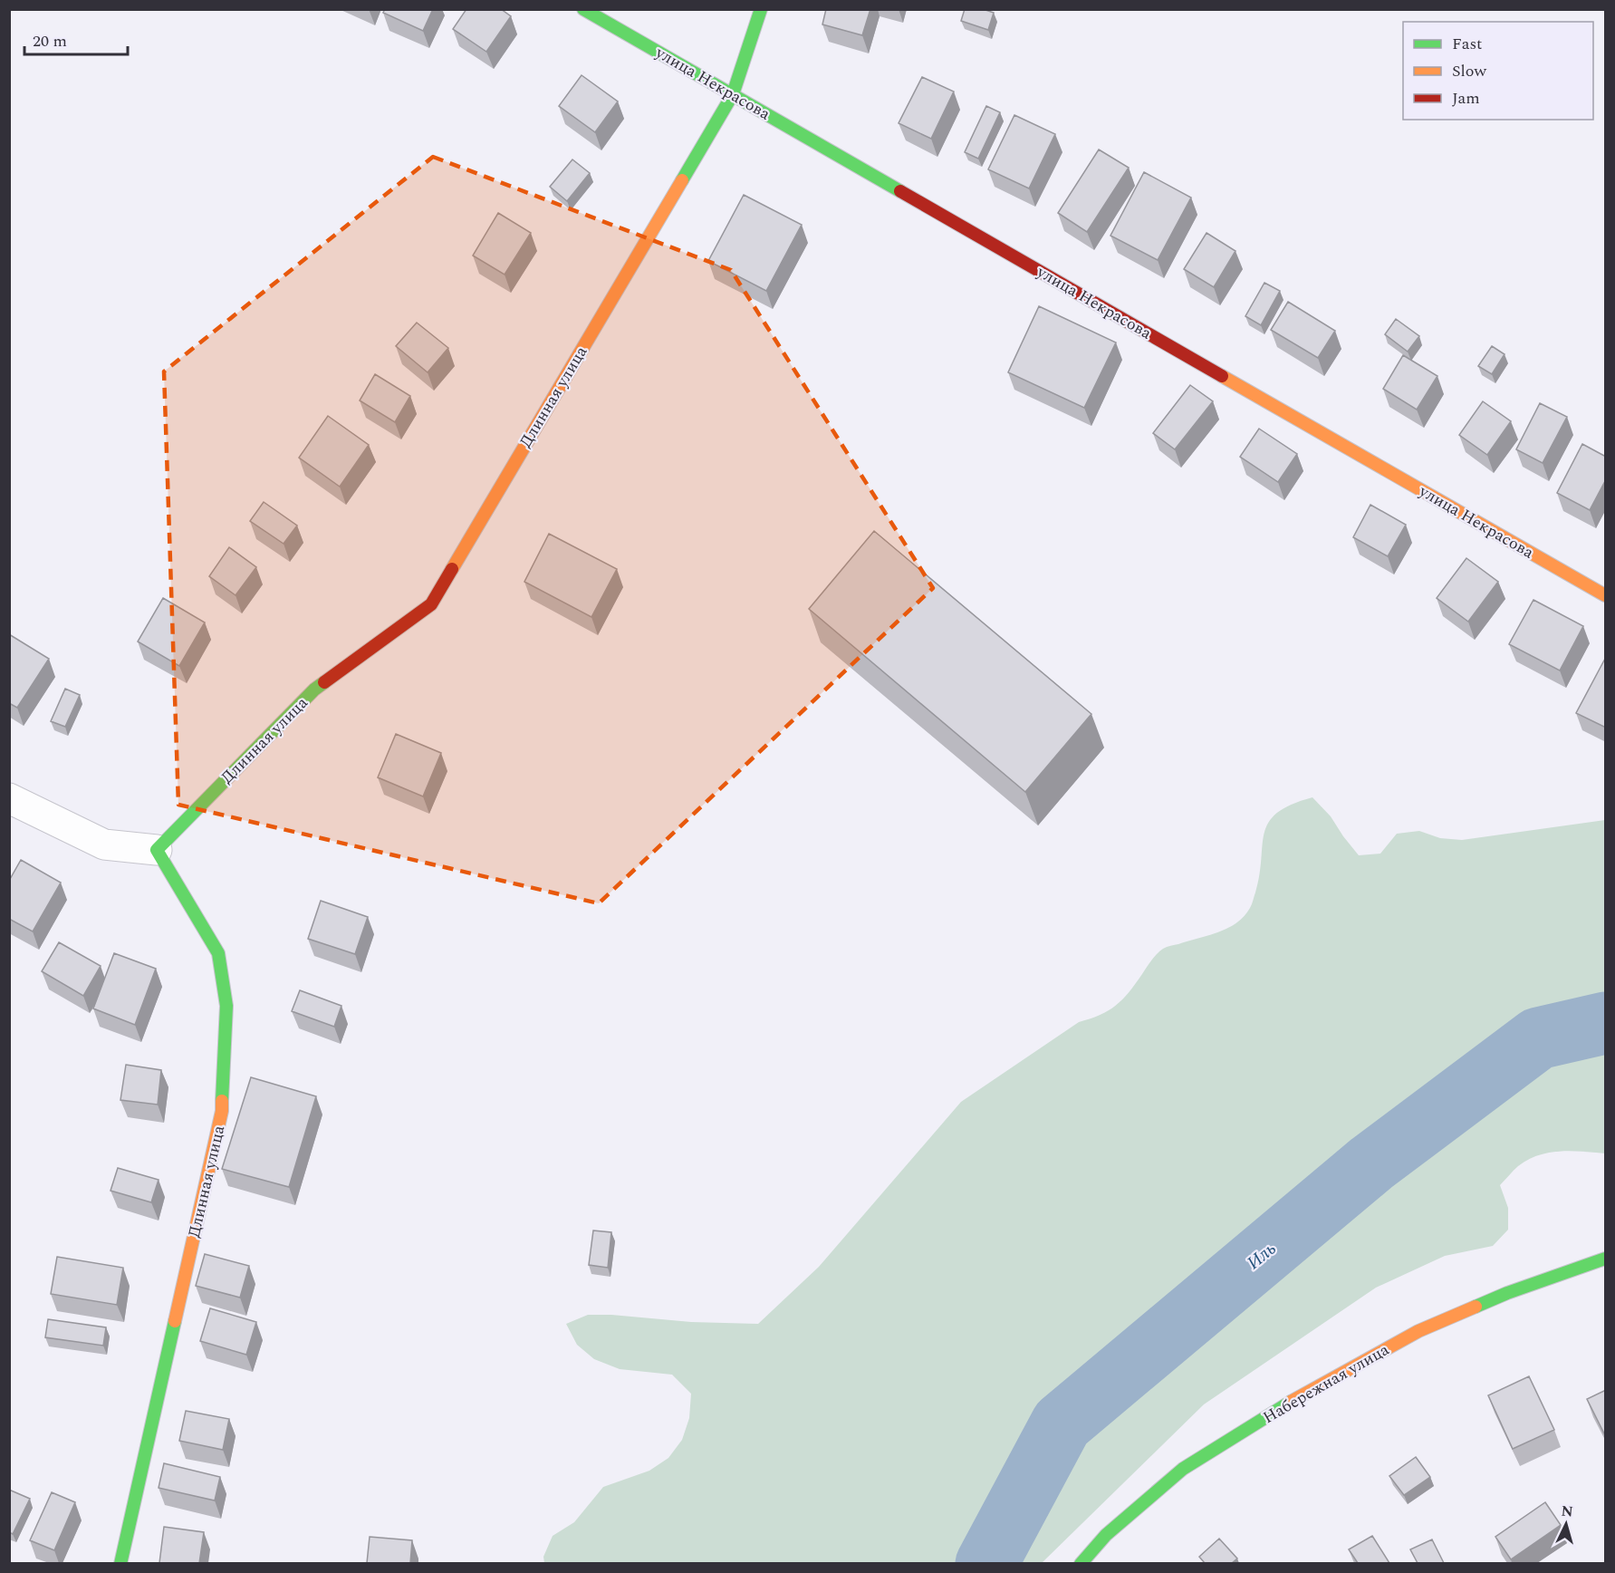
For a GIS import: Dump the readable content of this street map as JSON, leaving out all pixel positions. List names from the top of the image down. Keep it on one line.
{"streets":{"street":["улица Некрасова","Длинная улица","Набережная улица"]},"crossings":[["улица Некрасова","Длинная улица"]],"water":["Иль"],"legend":["Fast","Slow","Jam"],"scale_bar":"20 m","north":"top"}
